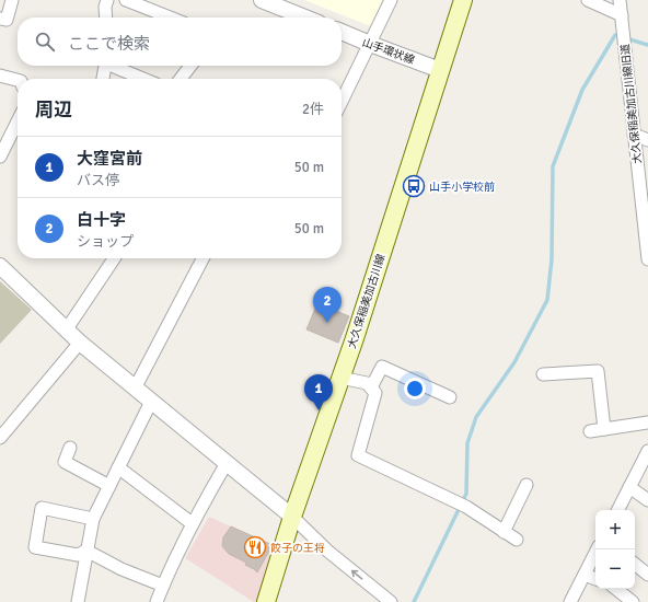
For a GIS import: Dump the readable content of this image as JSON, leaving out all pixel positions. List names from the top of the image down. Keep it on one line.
{"streets":{"main road":["大久保稲美加古川線"],"street":["山手環状線","大久保稲美加古川線旧道"]},"crossings":[["山手環状線","大久保稲美加古川線"]],"places":{"bus stop":["山手小学校前"],"restaurant":["餃子の王将"]},"page":{"search":"ここで検索","heading":["周辺","2件"],"list":[{"mark":"1","name":"大窪宮前","note":"バス停","value":"50 m"},{"mark":"2","name":"白十字","note":"ショップ","value":"50 m"}],"pins":["2","1"],"map_buttons":["+","−"]}}
